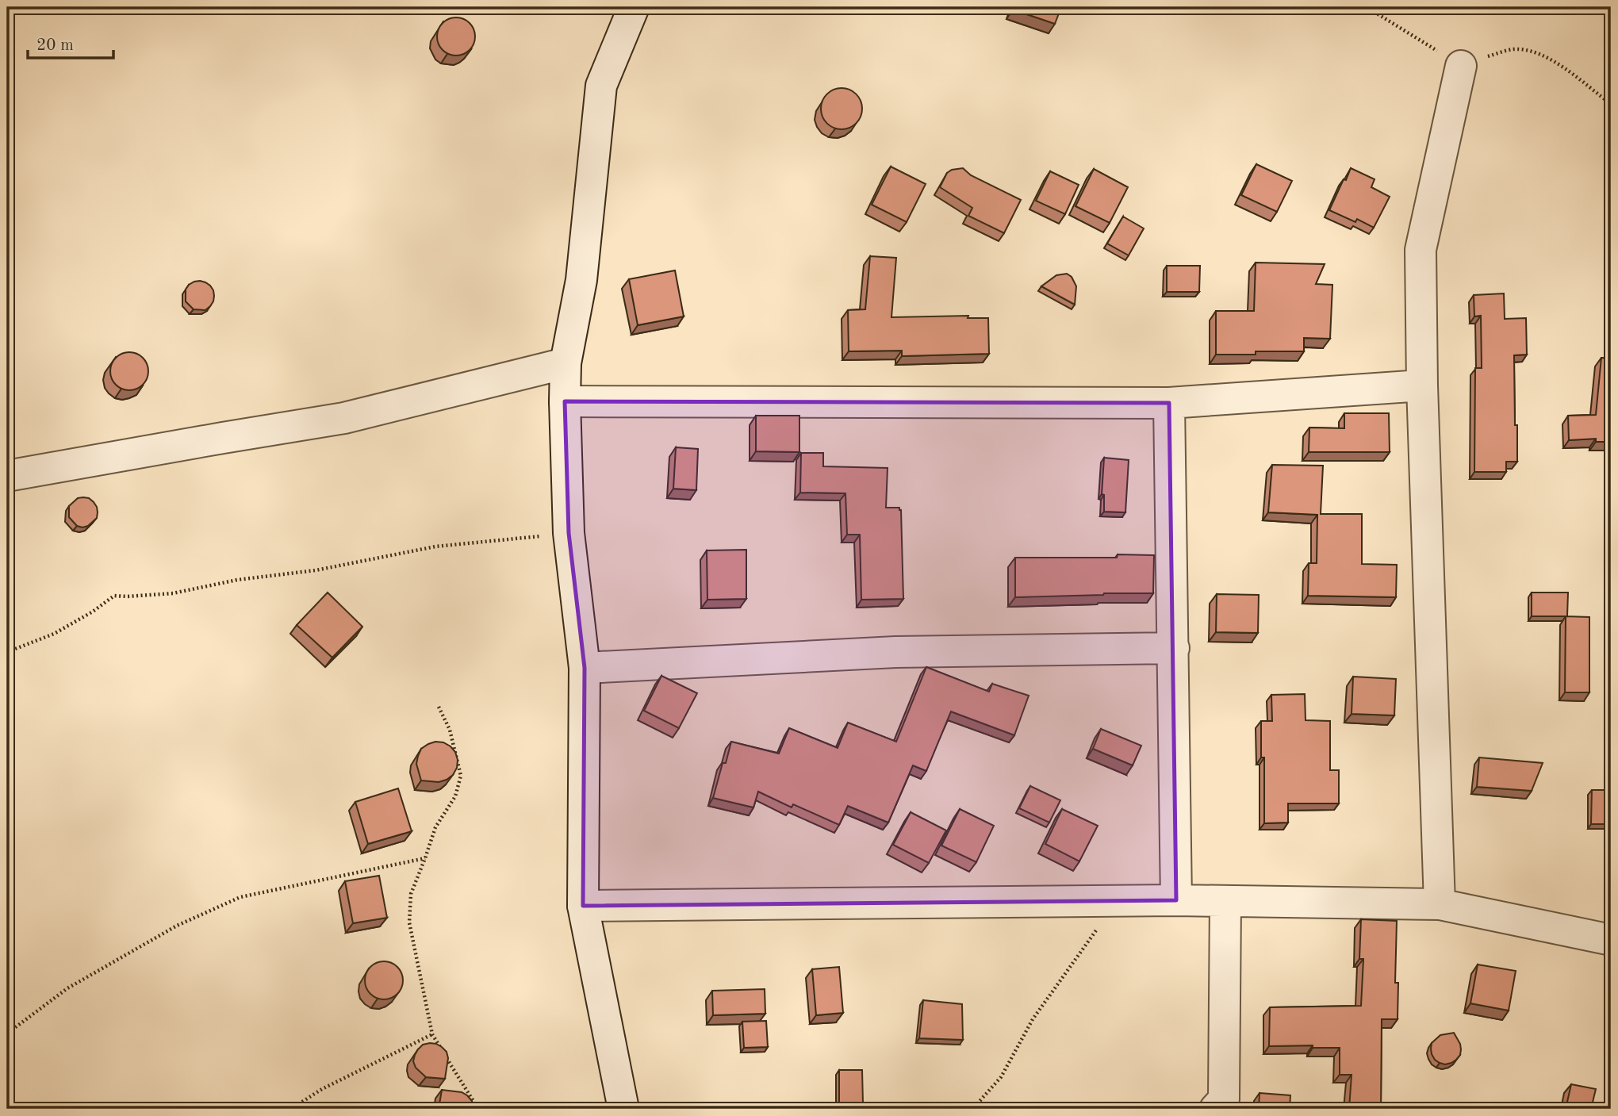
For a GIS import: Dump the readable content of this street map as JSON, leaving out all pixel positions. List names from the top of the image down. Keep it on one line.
{"scale_bar":"20 m"}
